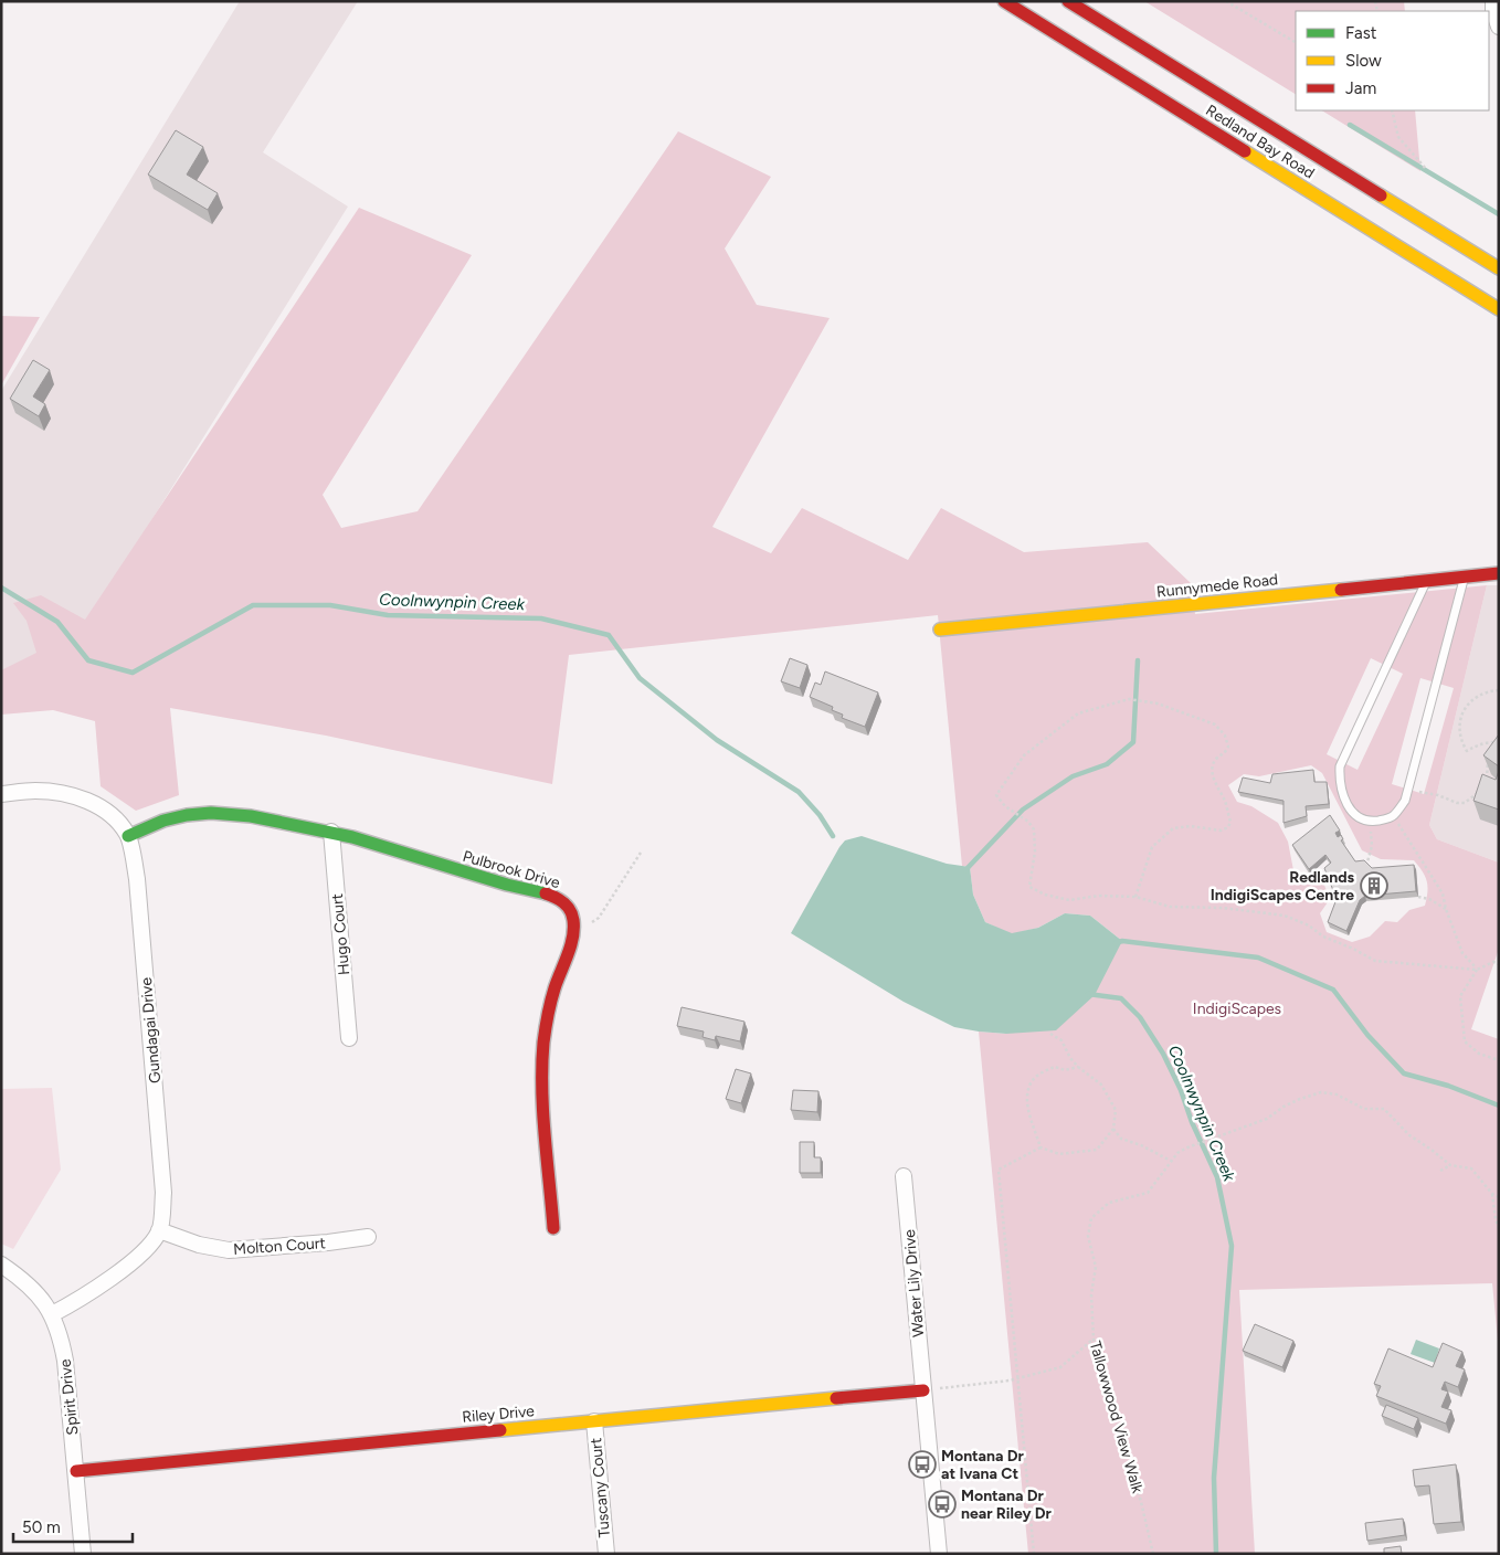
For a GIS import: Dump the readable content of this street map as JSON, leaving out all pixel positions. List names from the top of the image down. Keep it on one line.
{"streets":{"street":["Redland Bay Road","Runnymede Road","Pulbrook Drive","Hugo Court","Gundagai Drive","Molton Court","Water Lily Drive","Spirit Drive","Riley Drive","Tuscany Court"],"path":["Tallowwood View Walk"]},"crossings":[["Pulbrook Drive","Hugo Court"],["Pulbrook Drive","Gundagai Drive"],["Gundagai Drive","Molton Court"],["Water Lily Drive","Riley Drive"],["Spirit Drive","Riley Drive"],["Riley Drive","Tuscany Court"]],"water":["Coolnwynpin Creek"],"parks":["IndigiScapes"],"places":{"building":["Redlands IndigiScapes Centre"],"bus stop":["Montana Dr at Ivana Ct","Montana Dr near Riley Dr"]},"legend":["Fast","Slow","Jam"],"scale_bar":"50 m"}
